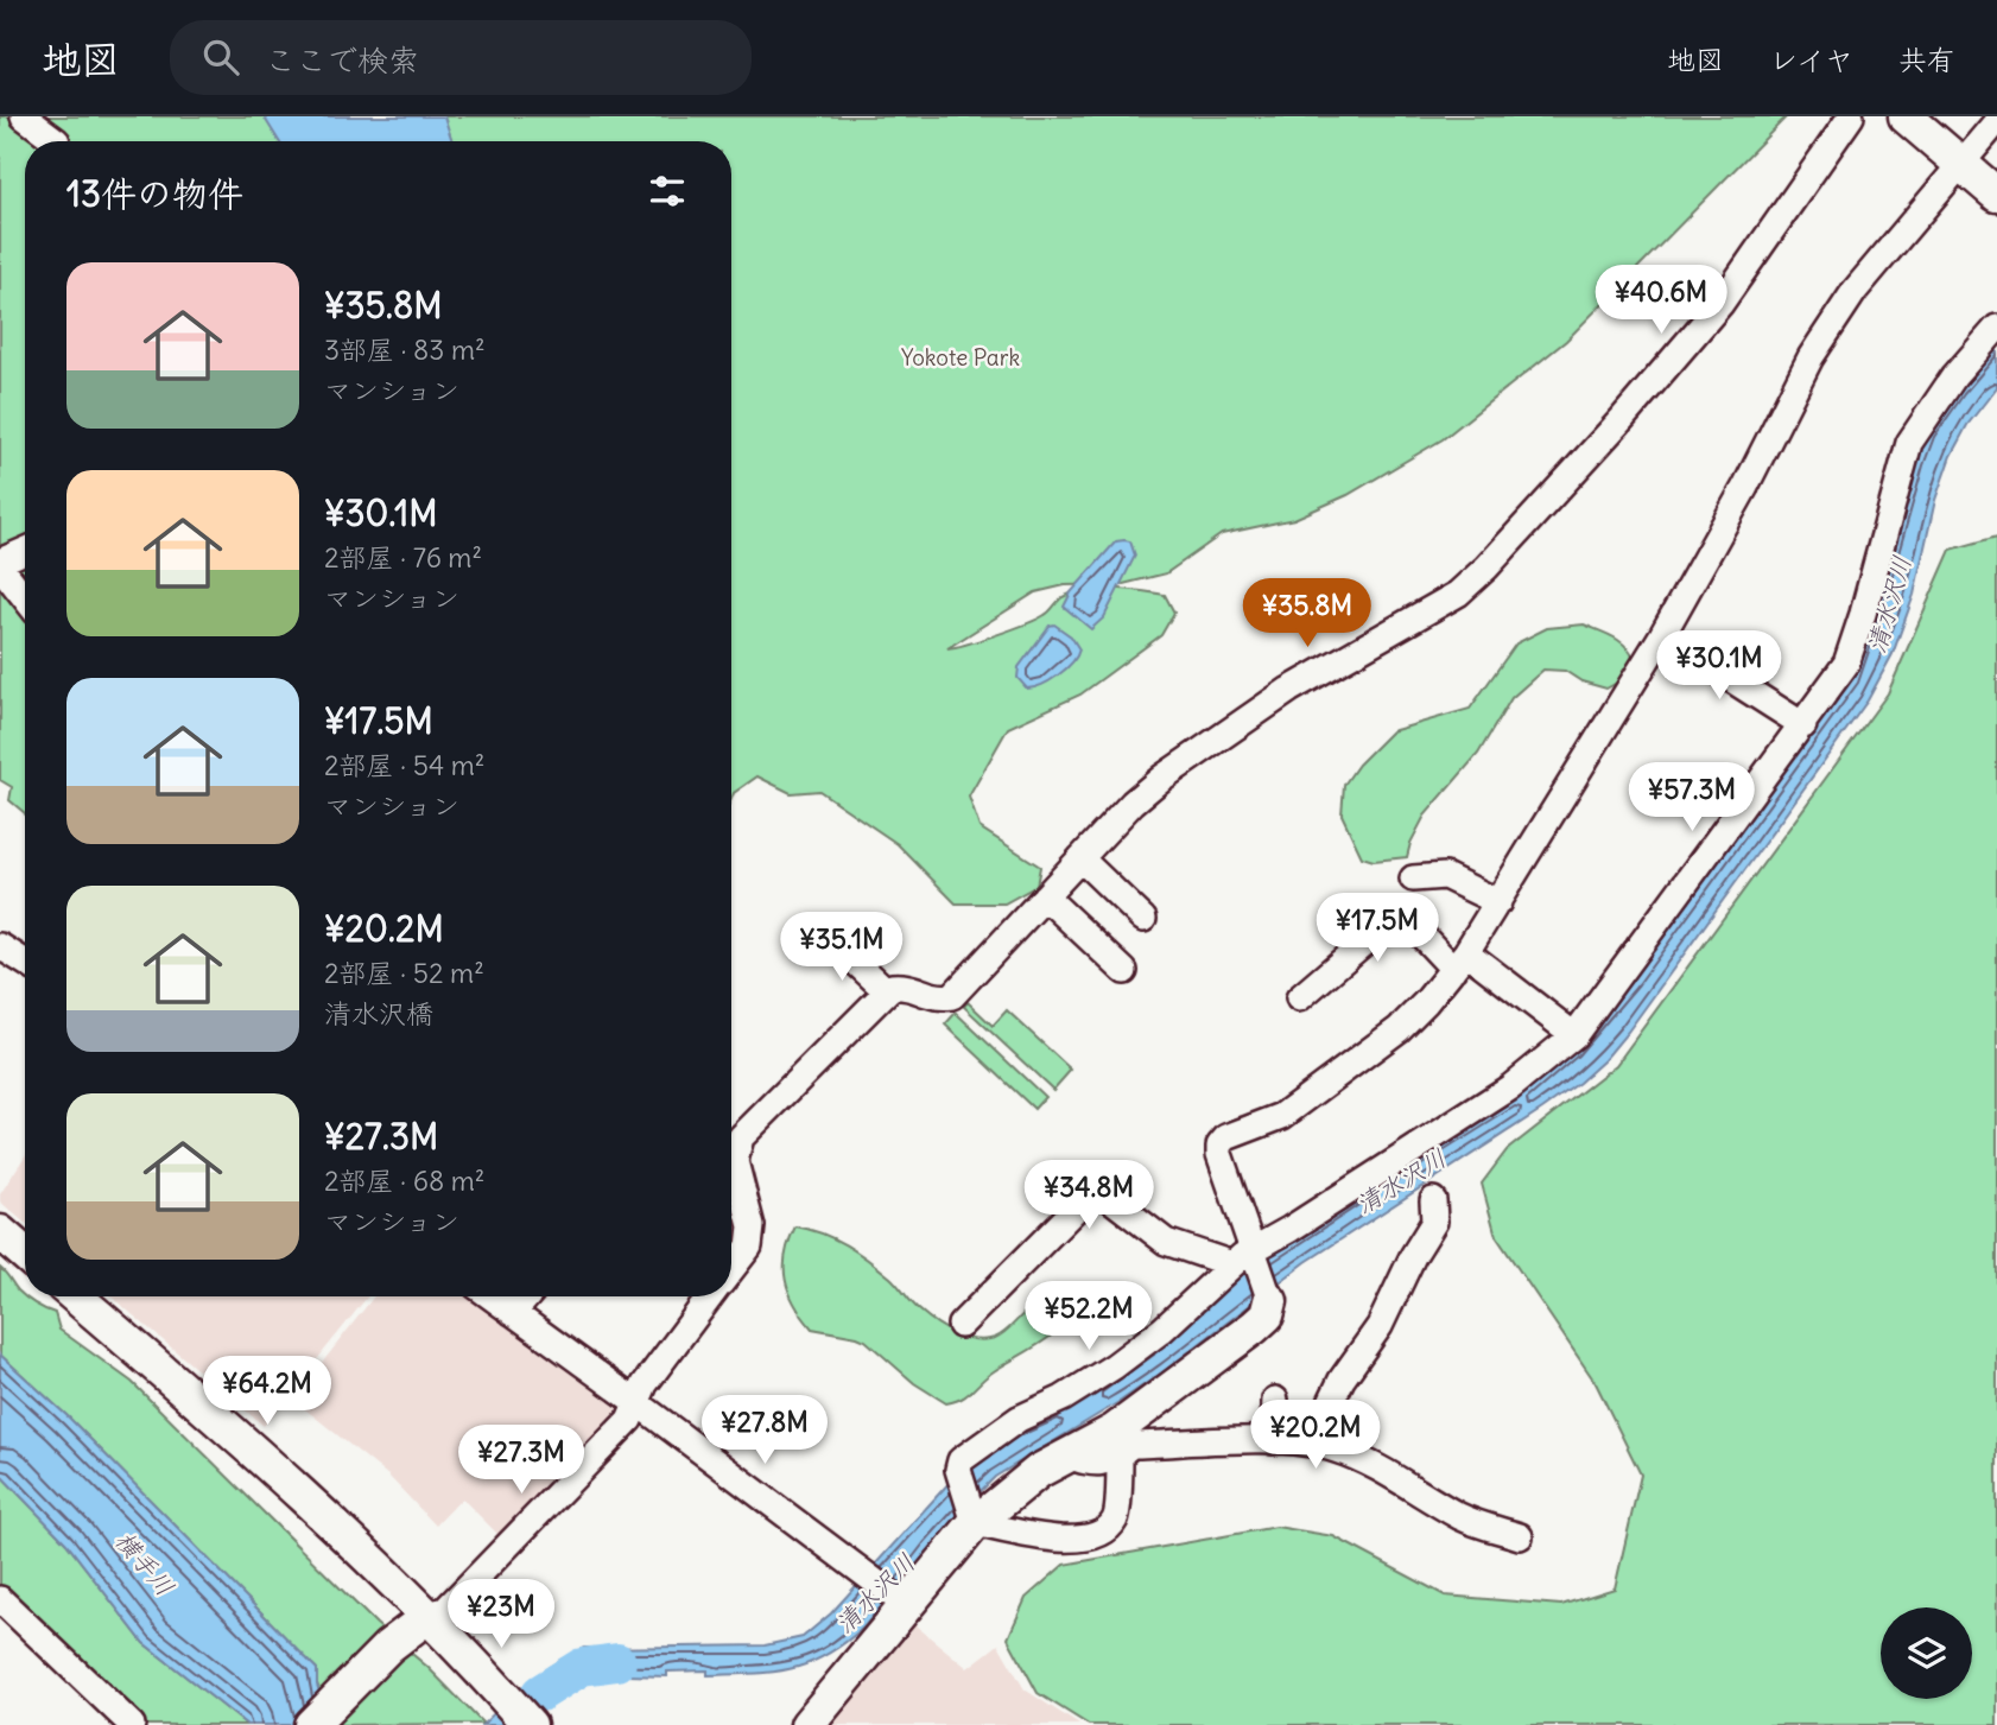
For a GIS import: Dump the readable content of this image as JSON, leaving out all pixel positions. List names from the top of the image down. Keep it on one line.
{"water":["清水沢川","横手川"],"parks":["Yokote Park"],"page":{"header":"地図","search":"ここで検索","nav":["地図","レイヤ","共有"],"heading":"13件の物件","list":[{"name":"¥35.8M","note":"3部屋 · 83 m² · マンション"},{"name":"¥30.1M","note":"2部屋 · 76 m² · マンション"},{"name":"¥17.5M","note":"2部屋 · 54 m² · マンション"},{"name":"¥20.2M","note":"2部屋 · 52 m² · 清水沢橋"},{"name":"¥27.3M","note":"2部屋 · 68 m² · マンション"}],"price":["¥40.6M","¥35.8M","¥30.1M","¥57.3M","¥17.5M","¥35.1M","¥34.8M","¥52.2M","¥64.2M","¥27.8M","¥20.2M","¥27.3M","¥23M"]}}
